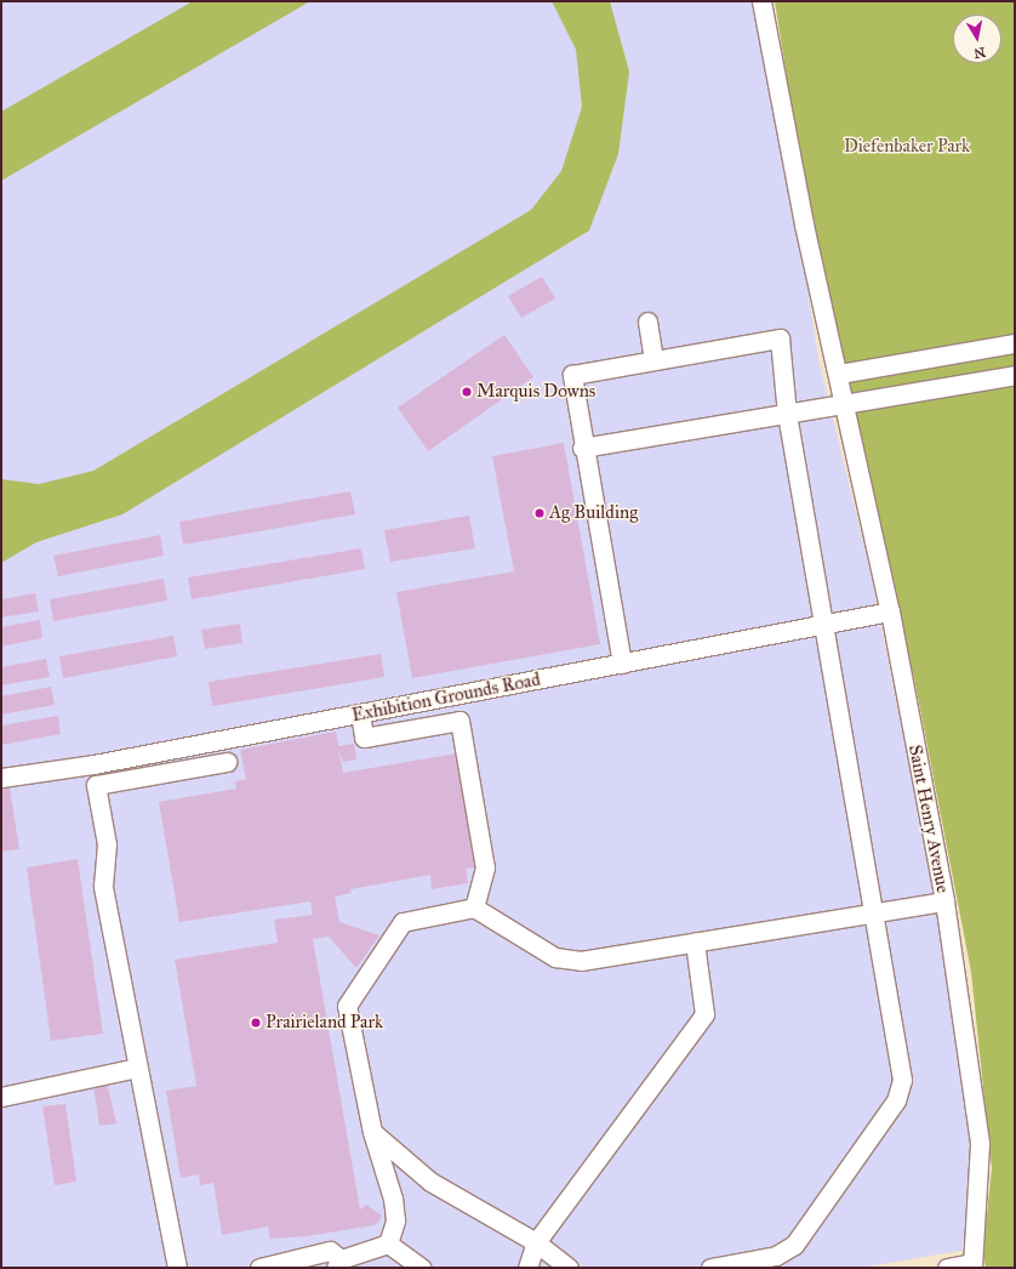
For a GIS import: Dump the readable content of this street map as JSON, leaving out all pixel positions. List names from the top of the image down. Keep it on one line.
{"streets":{"street":["Exhibition Grounds Road","Saint Henry Avenue"]},"crossings":[["Exhibition Grounds Road","Saint Henry Avenue"]],"parks":["Diefenbaker Park"],"places":["Marquis Downs","Ag Building","Prairieland Park"],"north":"bottom"}
